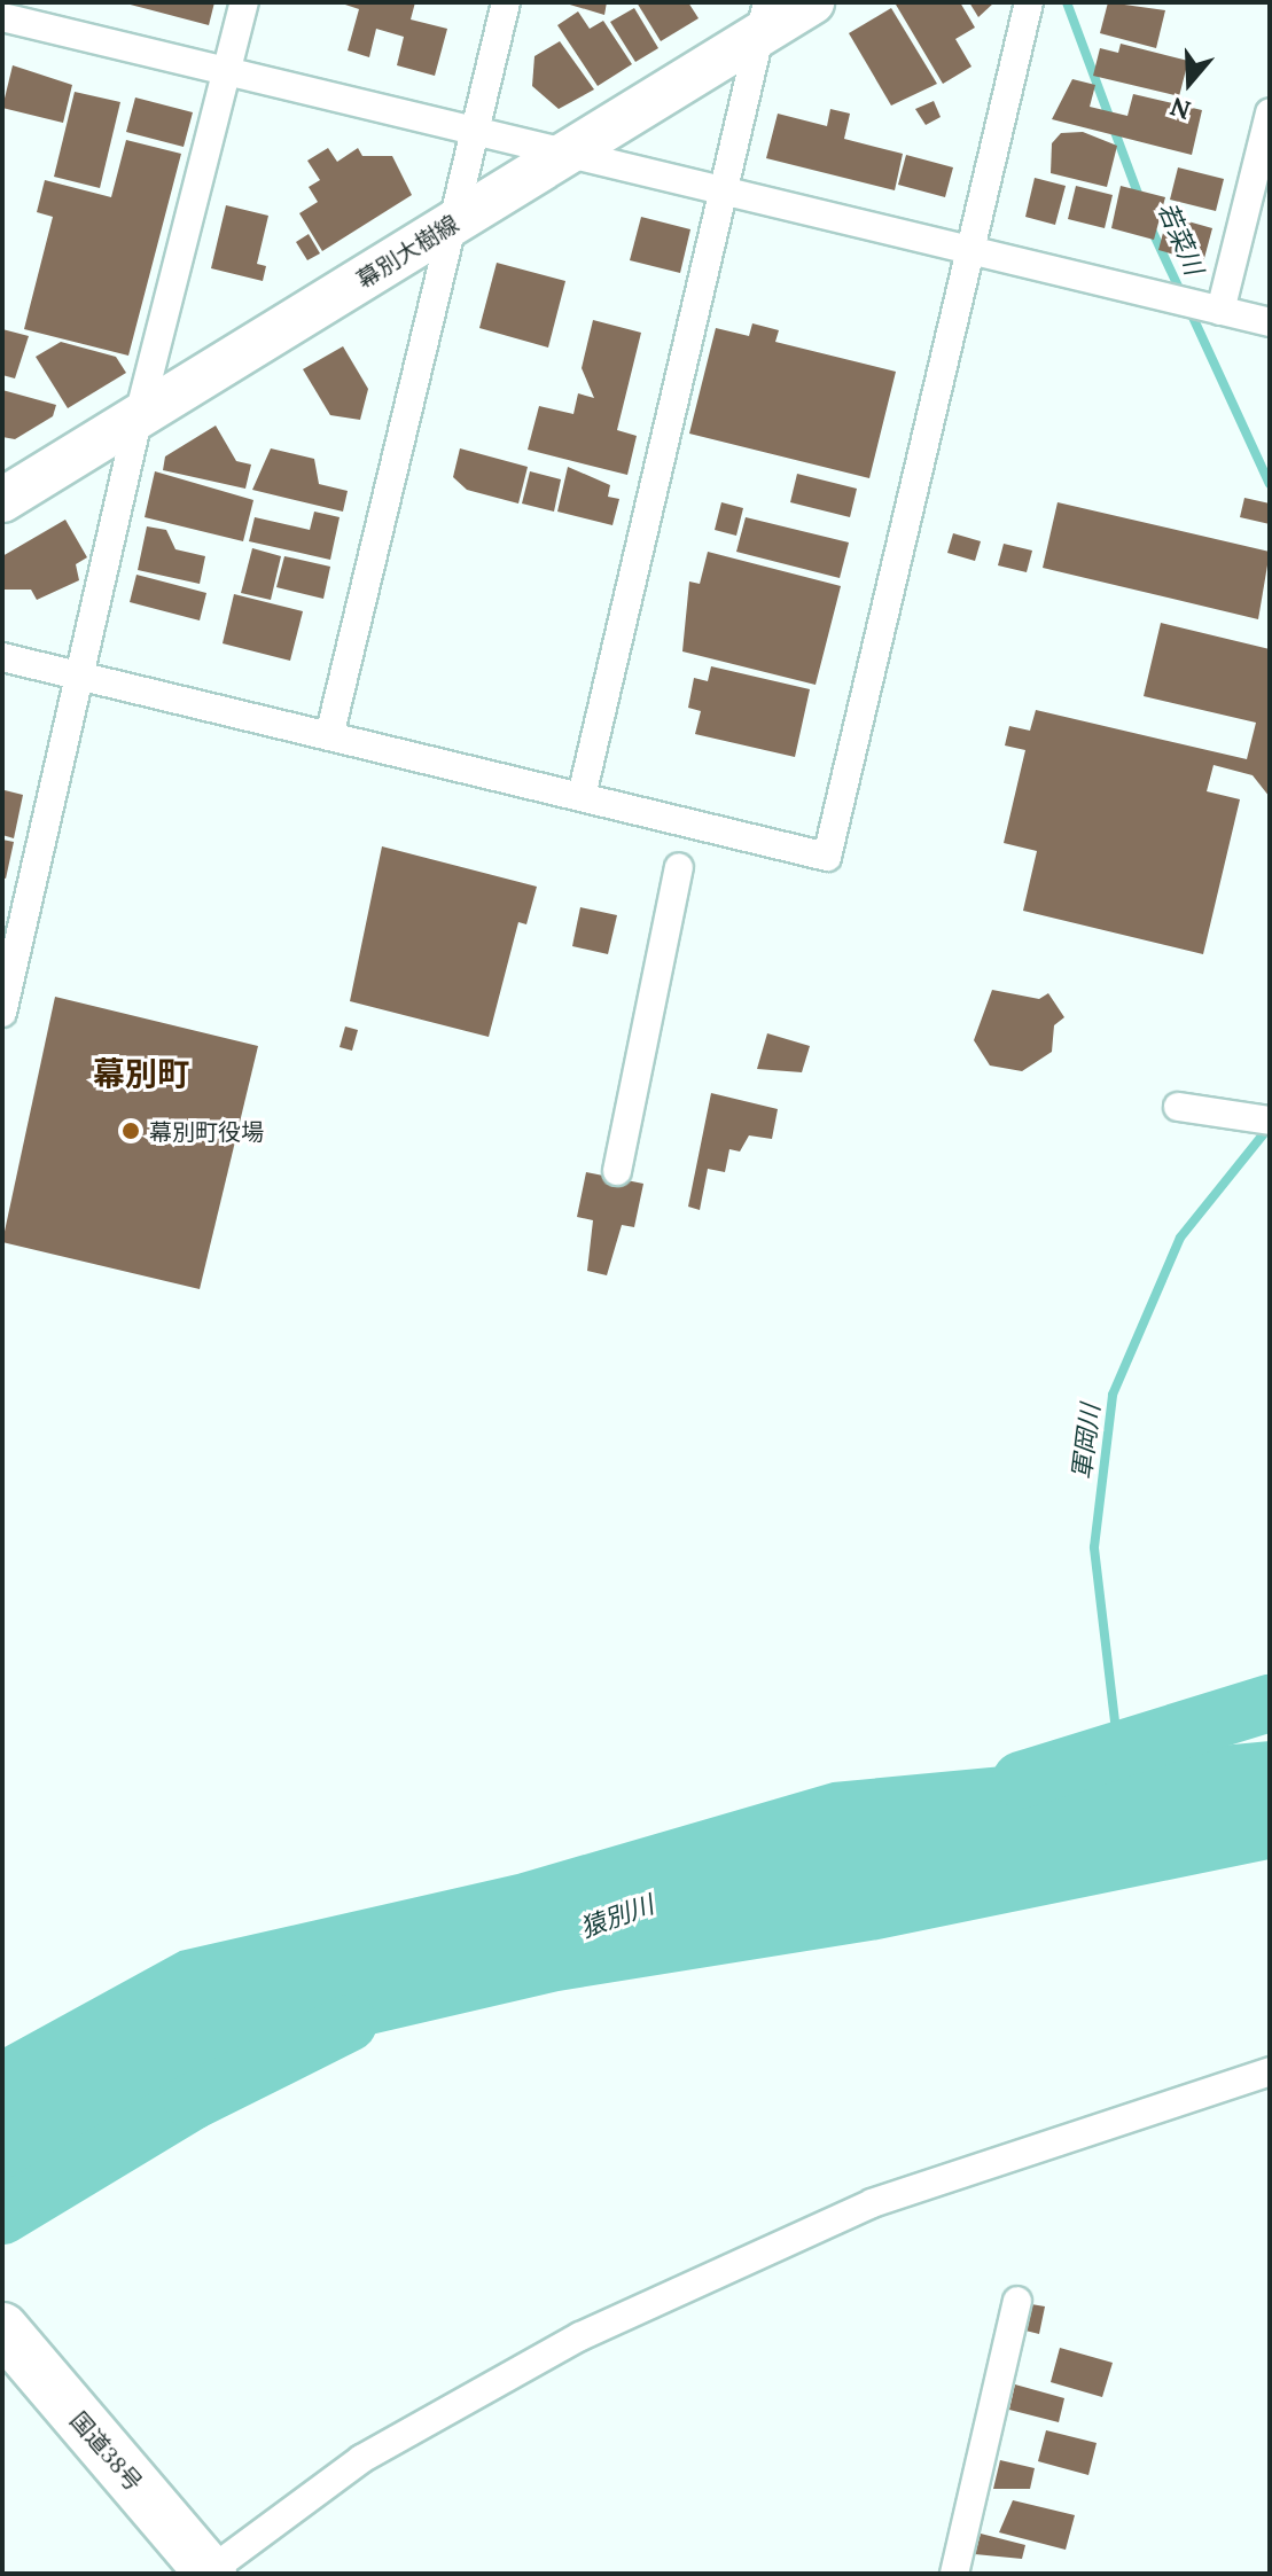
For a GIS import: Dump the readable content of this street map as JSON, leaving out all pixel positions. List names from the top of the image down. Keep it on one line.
{"streets":{"highway":["国道38号"],"main road":["幕別大樹線"]},"districts":["幕別町"],"water":["若菜川","軍岡川","猿別川"],"places":["幕別町役場"],"north":"bottom"}
